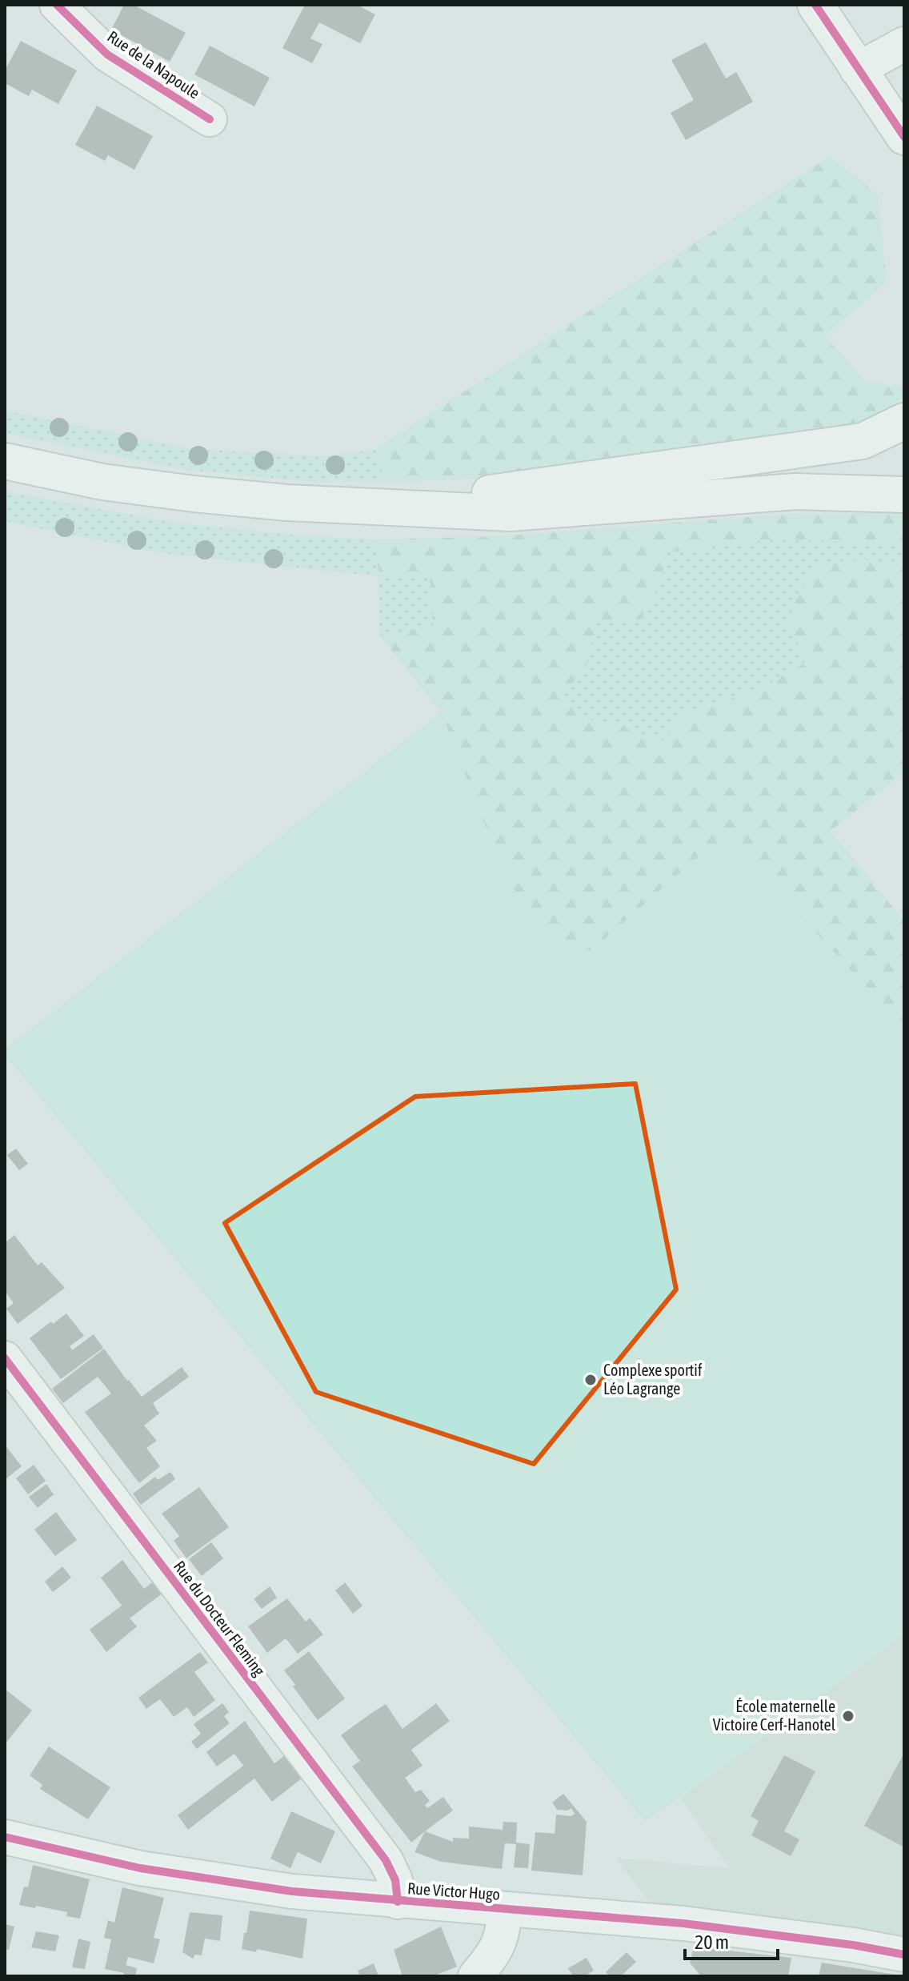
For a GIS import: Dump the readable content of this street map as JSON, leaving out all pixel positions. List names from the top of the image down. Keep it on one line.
{"streets":{"street":["Rue de la Napoule","Rue du Docteur Fleming","Rue Victor Hugo"]},"crossings":[["Rue du Docteur Fleming","Rue Victor Hugo"]],"places":["Complexe sportif Léo Lagrange","École maternelle Victoire Cerf-Hanotel"],"scale_bar":"20 m"}
